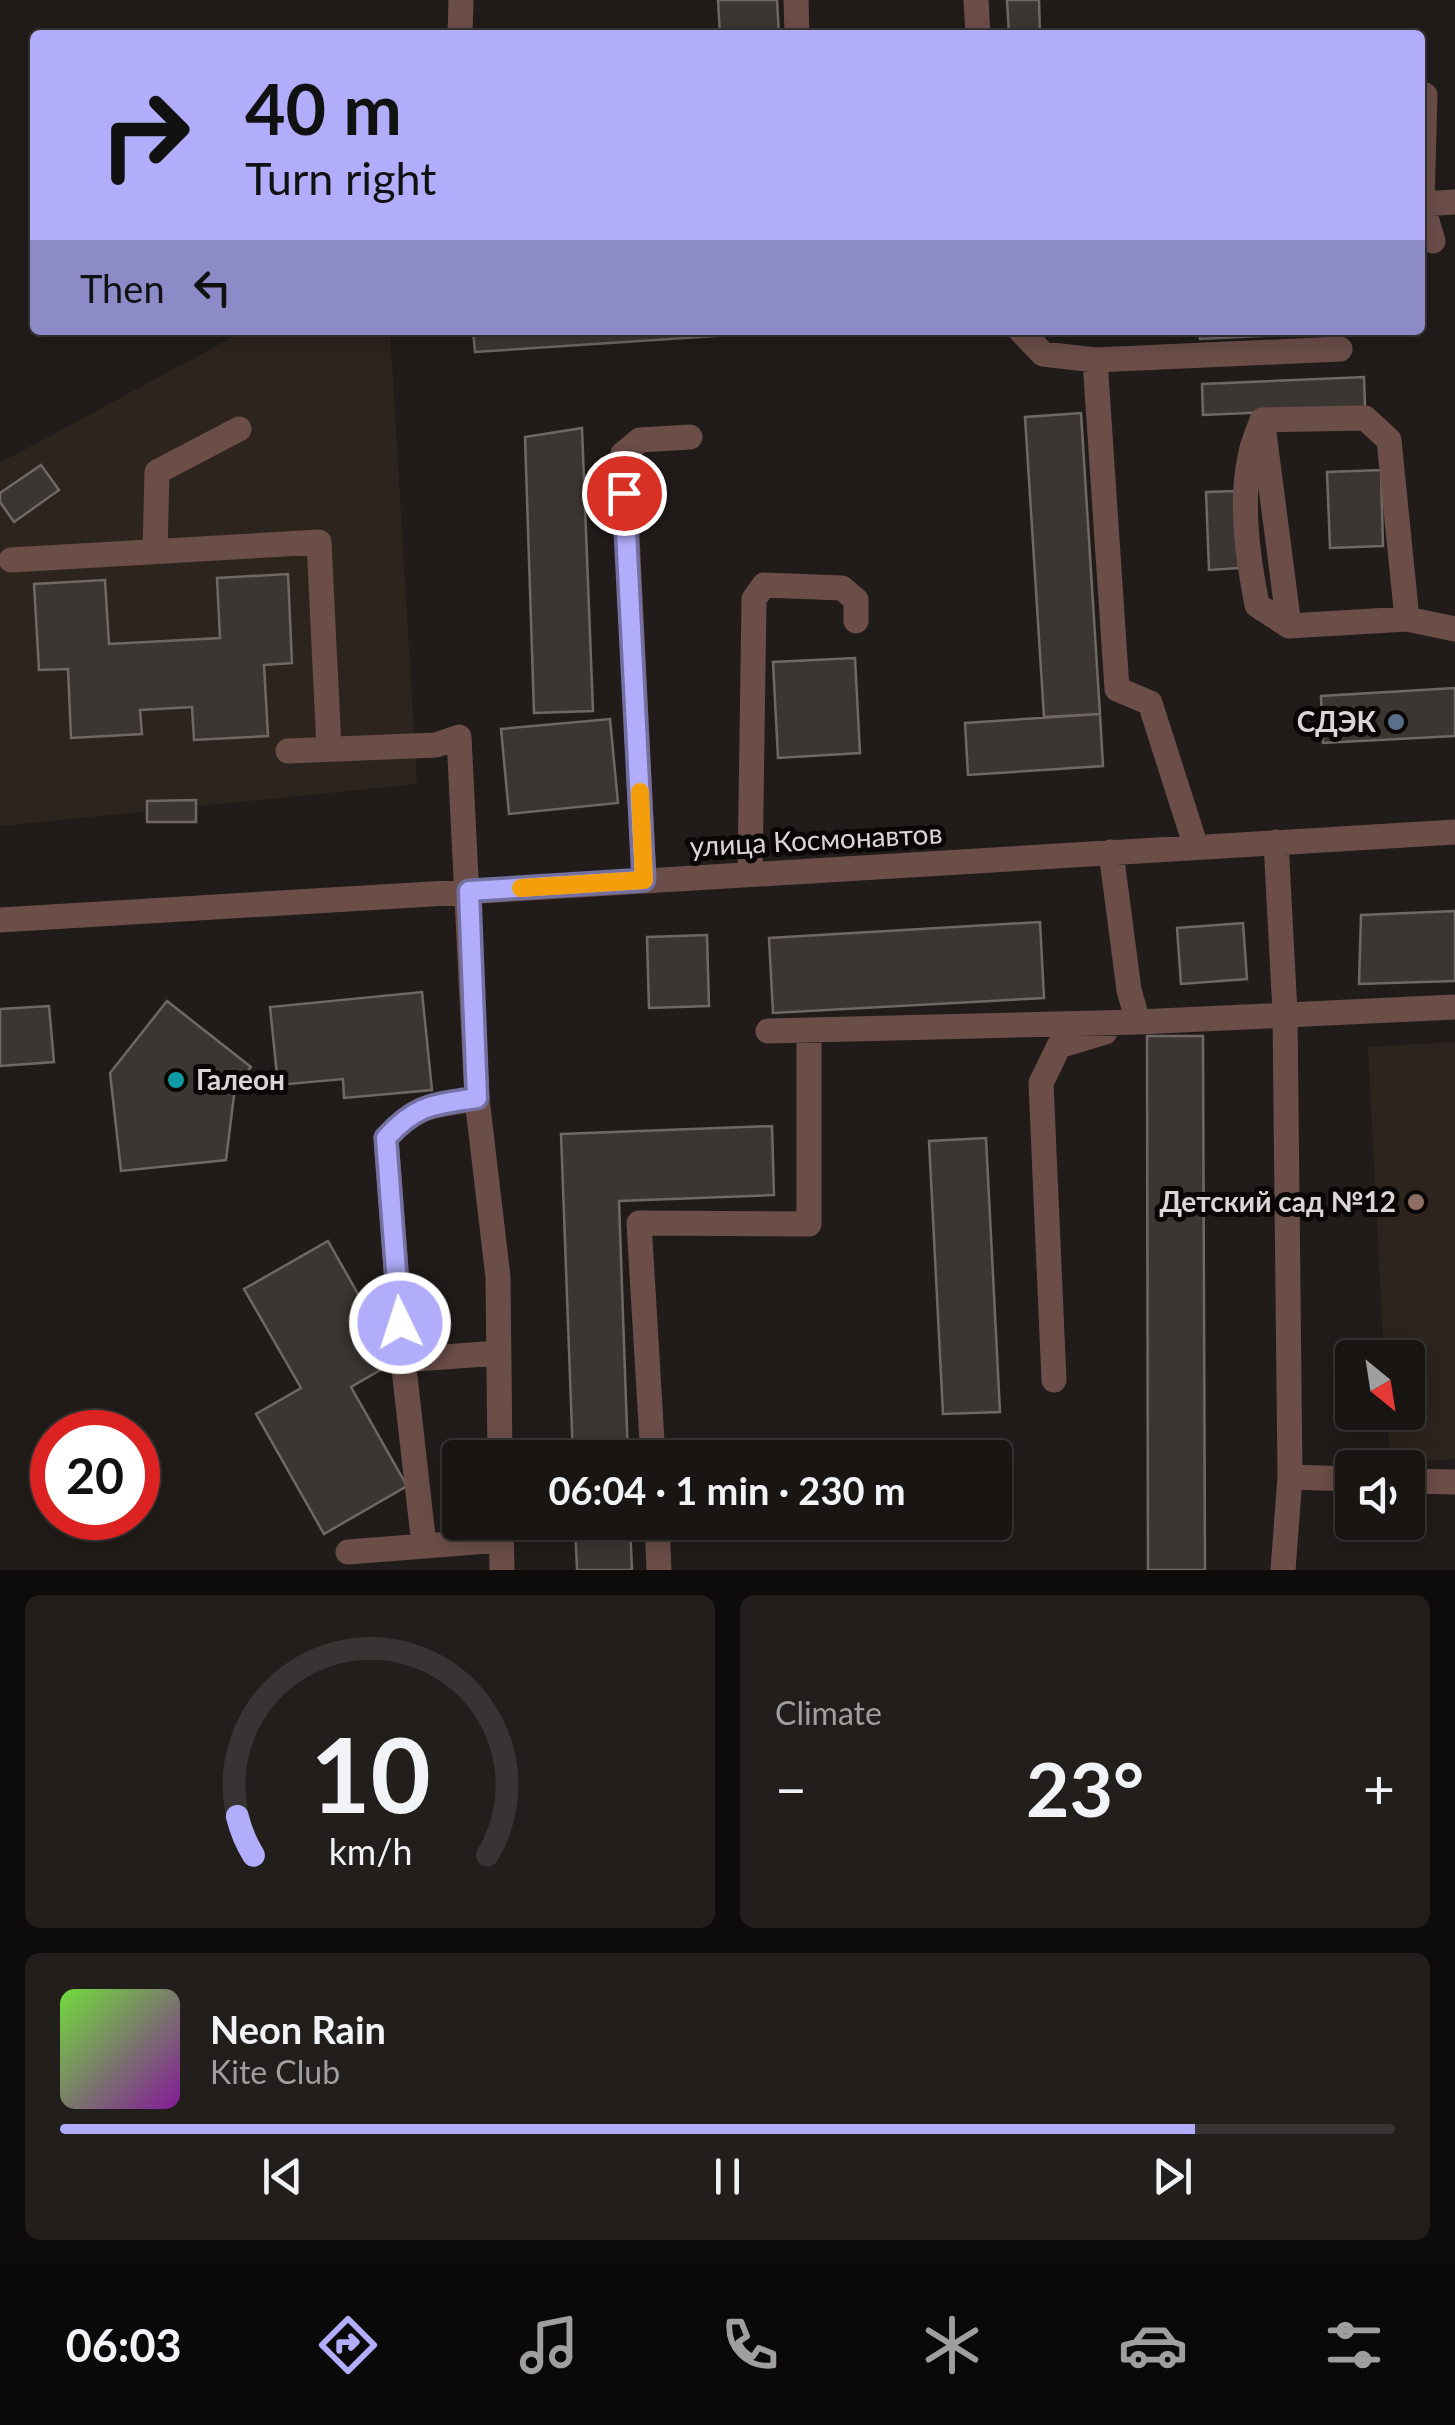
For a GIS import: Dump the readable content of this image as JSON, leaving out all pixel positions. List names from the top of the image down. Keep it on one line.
{"streets":{"street":["улица Космонавтов"]},"places":["СДЭК","Галеон","Детский сад №12"],"north":"bottom right","page":{"turn":["40 m","Turn right"],"then":"Then","limit":"20","trip":"06:04 · 1 min · 230 m","tile":"Climate","heat":["−","23°","+"],"song":["Neon Rain","Kite Club"],"tabs":"06:03","gauge":["10","km/h"]}}
